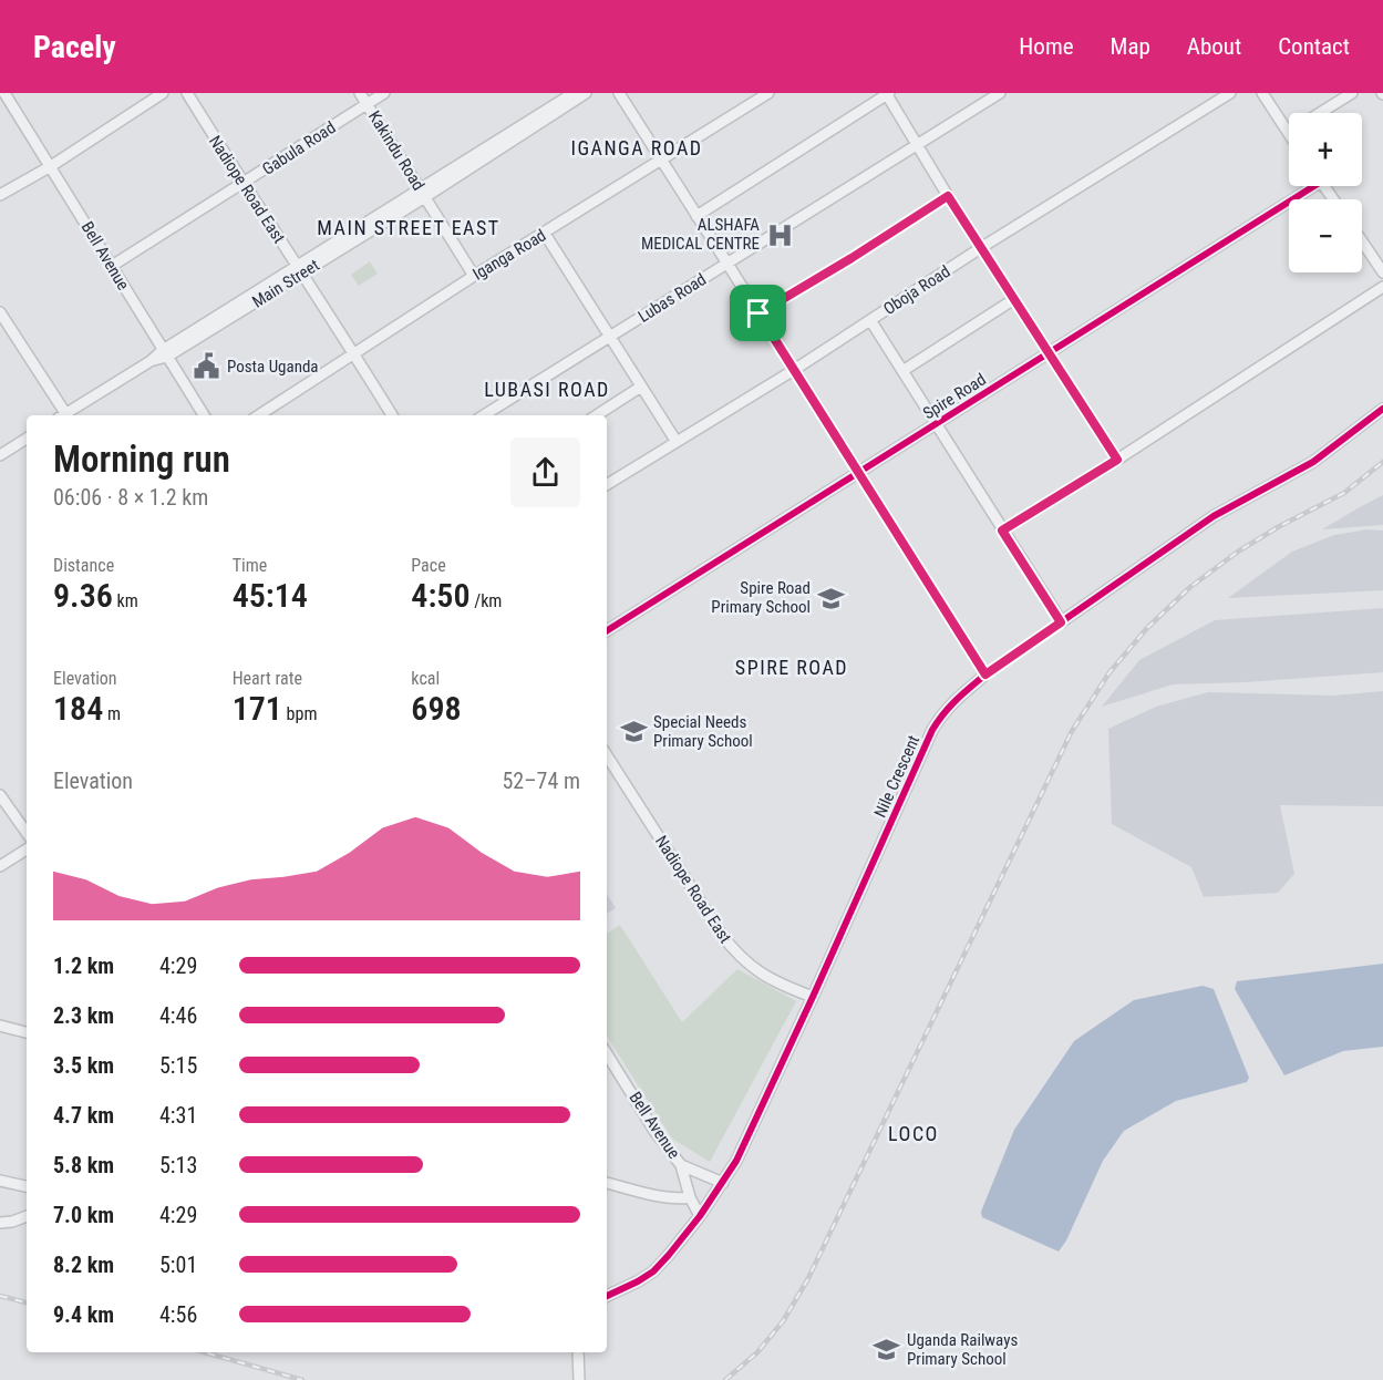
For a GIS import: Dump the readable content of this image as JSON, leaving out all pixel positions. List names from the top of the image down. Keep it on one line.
{"streets":{"street":["Gabula Road","Kakindu Road","Nadiope Road East","Iganga Road","Bell Avenue","Main Street","Oboja Road","Lubas Road","Spire Road","Nile Crescent"]},"crossings":[["Gabula Road","Kakindu Road"],["Gabula Road","Nadiope Road East"],["Gabula Road","Bell Avenue"],["Kakindu Road","Iganga Road"],["Kakindu Road","Main Street"],["Nadiope Road East","Iganga Road"],["Nadiope Road East","Main Street"],["Nadiope Road East","Nile Crescent"],["Bell Avenue","Main Street"],["Bell Avenue","Nile Crescent"]],"districts":["IGANGA ROAD","MAIN STREET EAST","LUBASI ROAD","SPIRE ROAD","LOCO"],"places":{"hospital":["ALSHAFA MEDICAL CENTRE"],"public building":["Posta Uganda"],"school or university":["Spire Road Primary School","Special Needs Primary School","Uganda Railways Primary School"]},"page":{"header":"Pacely","nav":["Home","Map","About","Contact"],"map_buttons":["+","−"],"heading":["Morning run","06:06 · 8 × 1.2 km"],"stats":[["Distance","9.36 km"],["Time","45:14"],["Pace","4:50 /km"],["Elevation","184 m"],["Heart rate","171 bpm"],["kcal","698"]],"chart":["Elevation","52–74 m"],"list":[{"name":"1.2 km","note":"4:29"},{"name":"2.3 km","note":"4:46"},{"name":"3.5 km","note":"5:15"},{"name":"4.7 km","note":"4:31"},{"name":"5.8 km","note":"5:13"},{"name":"7.0 km","note":"4:29"},{"name":"8.2 km","note":"5:01"},{"name":"9.4 km","note":"4:56"}]}}
